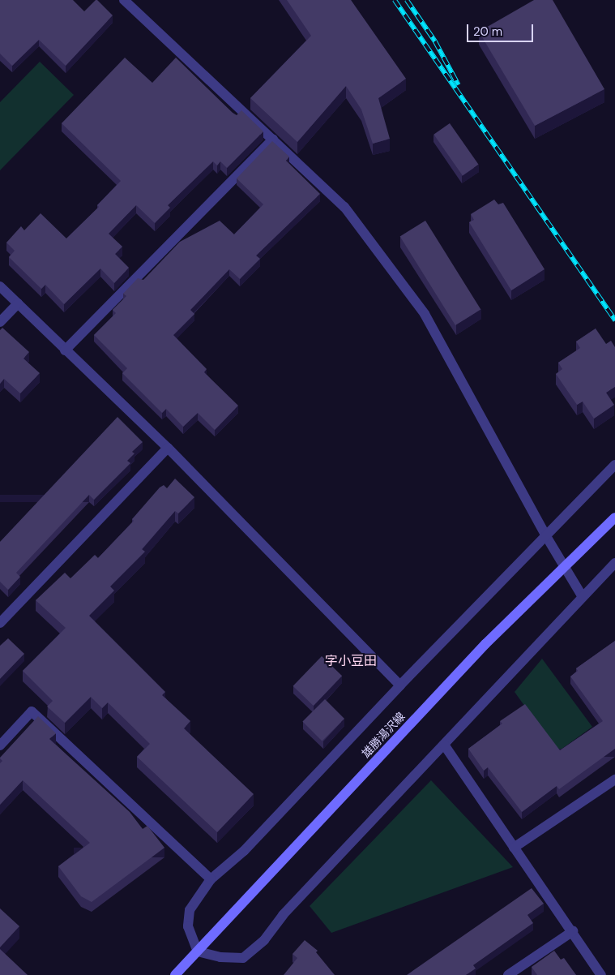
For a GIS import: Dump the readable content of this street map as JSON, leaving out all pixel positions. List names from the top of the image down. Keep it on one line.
{"streets":{"main road":["雄勝湯沢線"]},"districts":["字小豆田"],"scale_bar":"20 m"}
